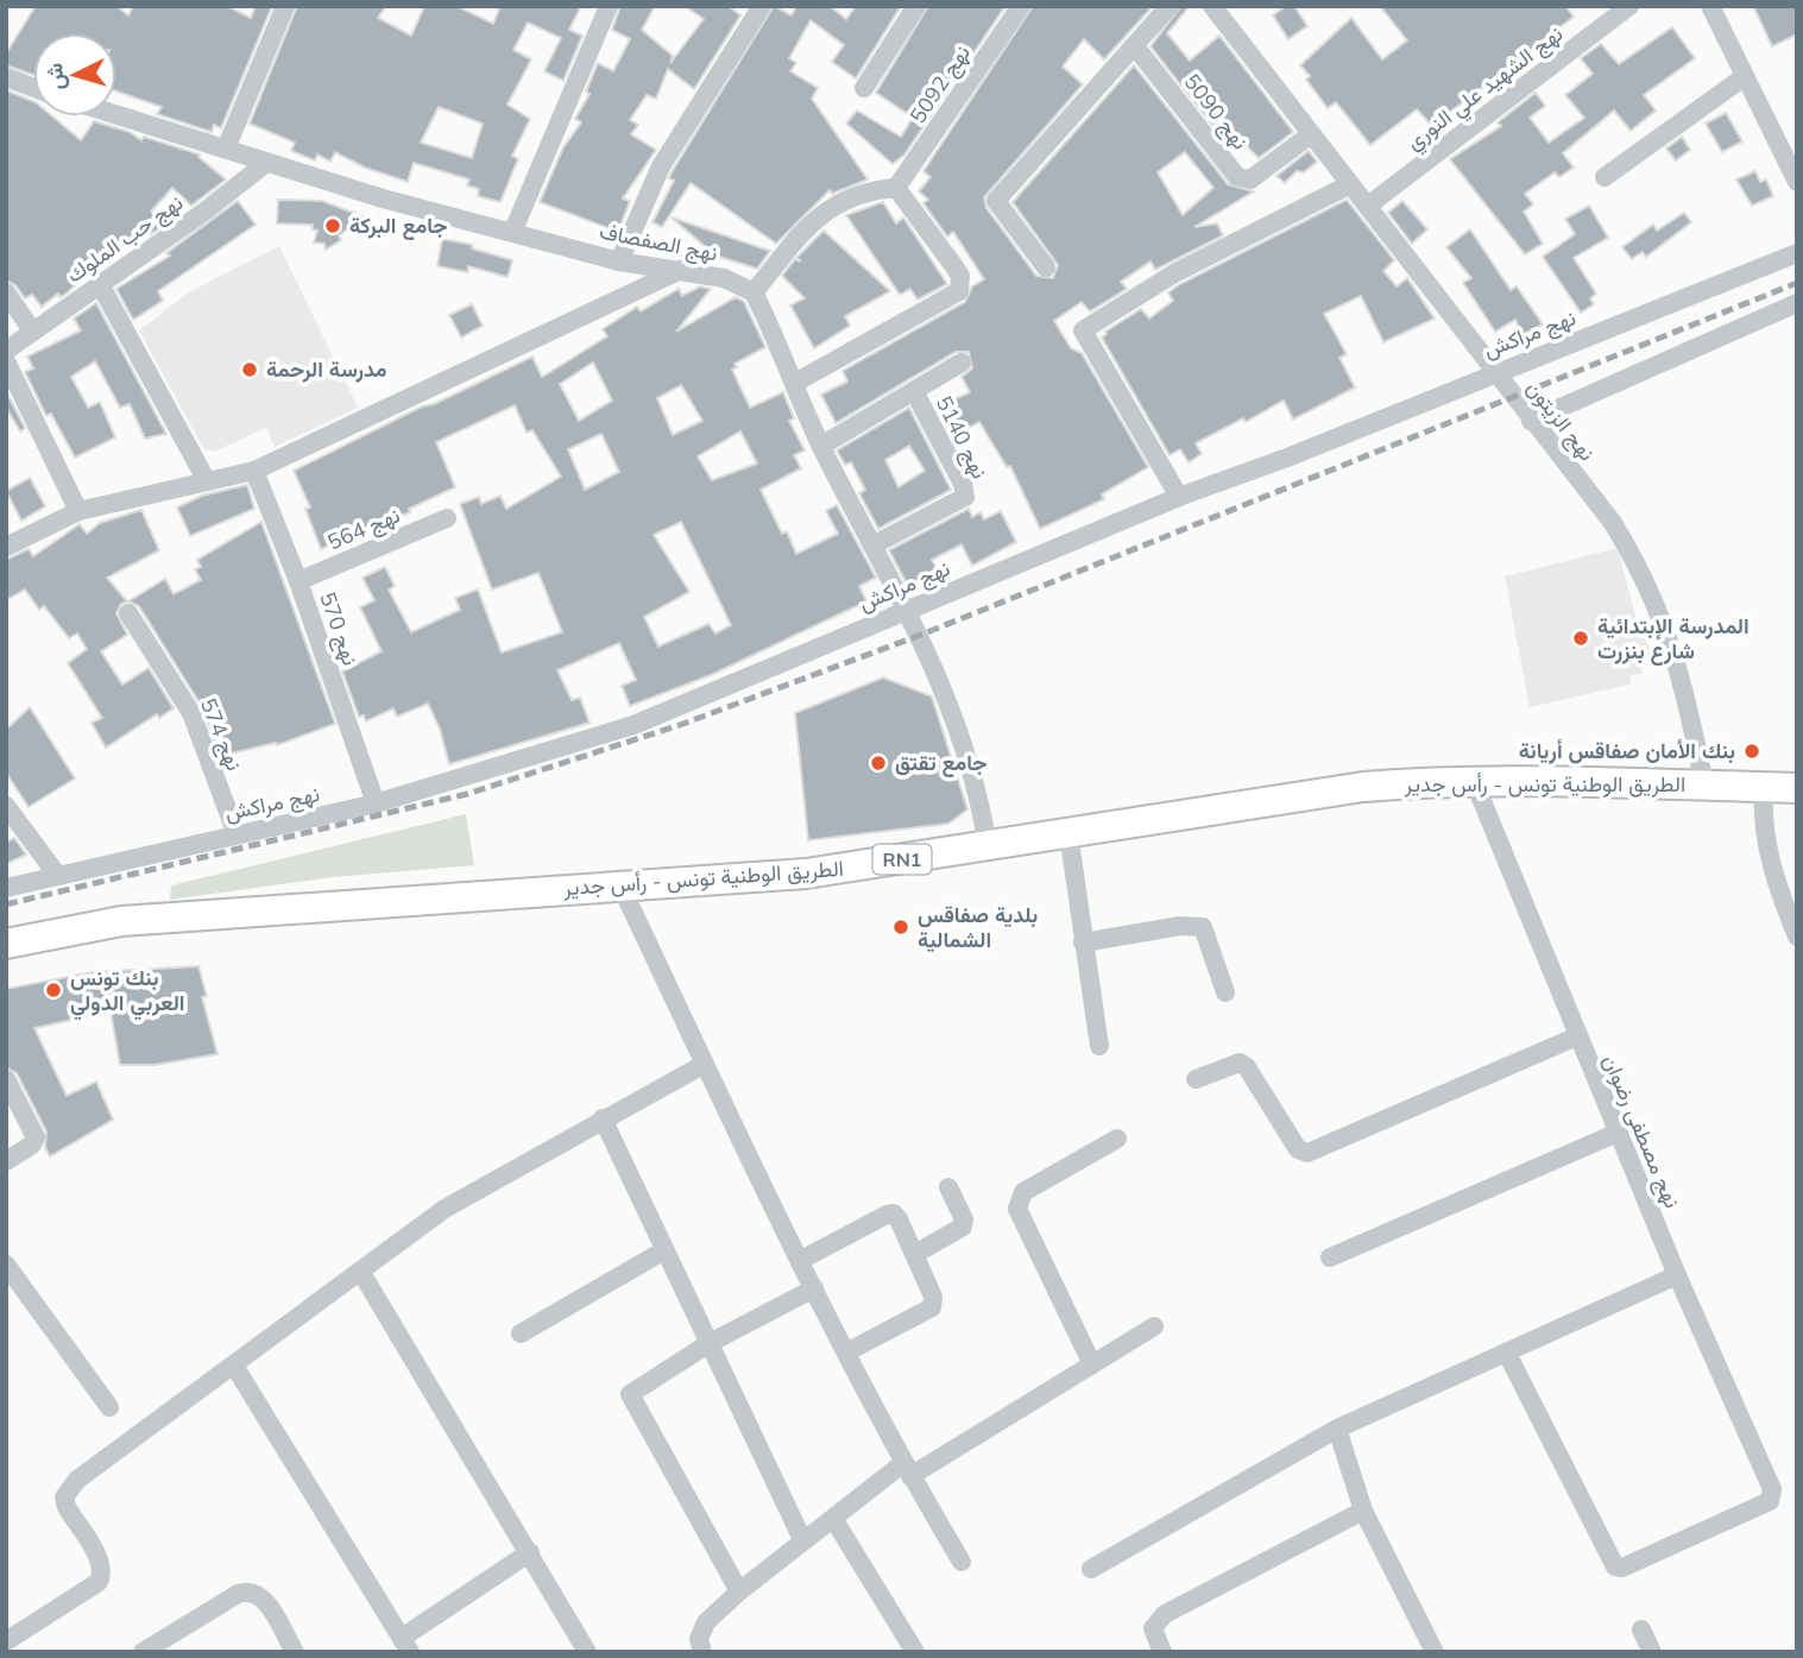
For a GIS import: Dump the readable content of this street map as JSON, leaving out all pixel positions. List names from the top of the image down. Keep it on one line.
{"streets":{"main road":["الطريق الوطنية تونس - رأس جدير","RN1"],"street":["نهج 5092","نهج الشهيد علي النوري","نهج 5090","نهج حب الملوك","نهج الصفصاف","نهج مراكش","نهج الزيتون","نهج 5140","نهج 564","نهج 570","نهج 574","نهج مصطفى رضوان"]},"crossings":[["نهج الشهيد علي النوري","نهج الزيتون"],["نهج 5090","نهج الزيتون"],["نهج حب الملوك","نهج الصفصاف"],["نهج مراكش","نهج الزيتون"],["نهج مراكش","نهج 570"],["نهج مراكش","نهج 574"],["نهج الزيتون","الطريق الوطنية تونس - رأس جدير"],["نهج 564","نهج 570"],["الطريق الوطنية تونس - رأس جدير","نهج مصطفى رضوان"]],"places":["جامع البركة","مدرسة الرحمة","المدرسة الإبتدائية شارع بنزرت","بنك الأمان صفاقس أريانة","جامع تقتق","بلدية صفاقس الشمالية","بنك تونس العربي الدولي"],"north":"left"}
